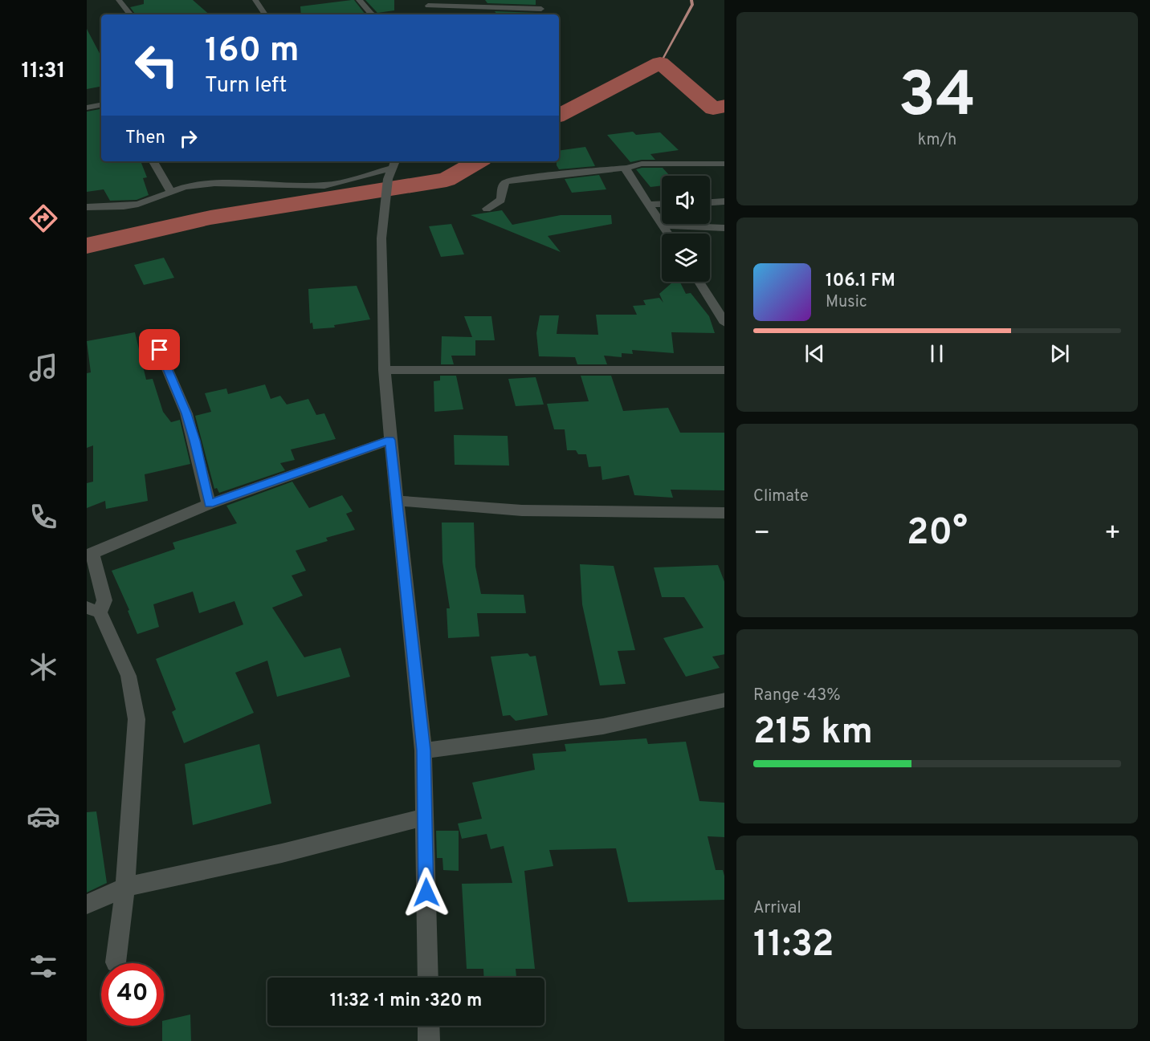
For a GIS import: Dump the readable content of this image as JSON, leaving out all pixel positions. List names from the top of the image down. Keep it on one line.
{"page":{"tabs":"11:31","tile":[["34","km/h"],"Climate",["Range · 43%","215 km"],["Arrival","11:32"]],"turn":["160 m","Turn left"],"then":"Then","song":["106.1 FM","Music"],"heat":["−","20°","+"],"limit":"40","trip":"11:32 · 1 min · 320 m"}}
